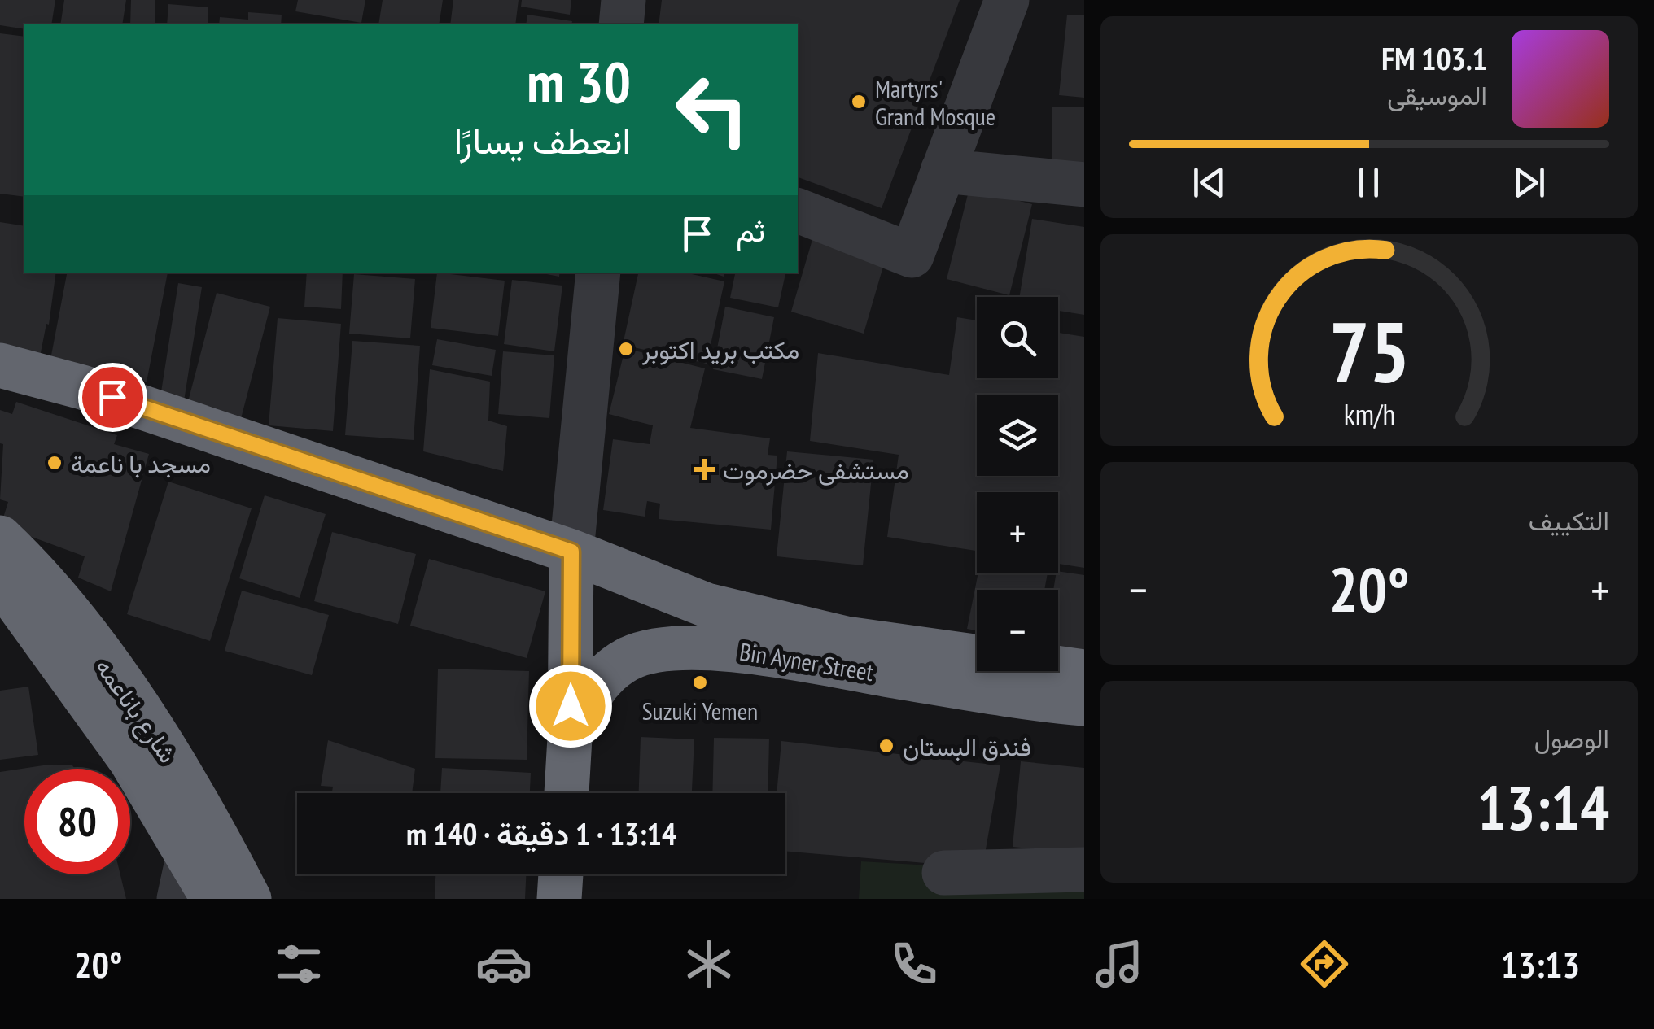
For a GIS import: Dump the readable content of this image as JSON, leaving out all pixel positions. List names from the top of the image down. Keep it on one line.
{"streets":{"highway":["Bin Ayner Street","شارع باناعمه"]},"places":{"other":["Martyrs' Grand Mosque","مكتب بريد اكتوبر","مسجد با ناعمة","Suzuki Yemen","فندق البستان"],"health":["مستشفى حضرموت"]},"page":{"turn":["30 m","انعطف يسارًا"],"song":["103.1 FM","الموسيقى"],"then":"ثم","map_buttons":["+","−"],"tile":["التكييف",["الوصول","13:14"]],"heat":["−","20°","+"],"limit":"80","trip":"13:14 · 1 دقيقة · 140 m","tabs":["13:13","20°"],"gauge":["75","km/h"]}}
